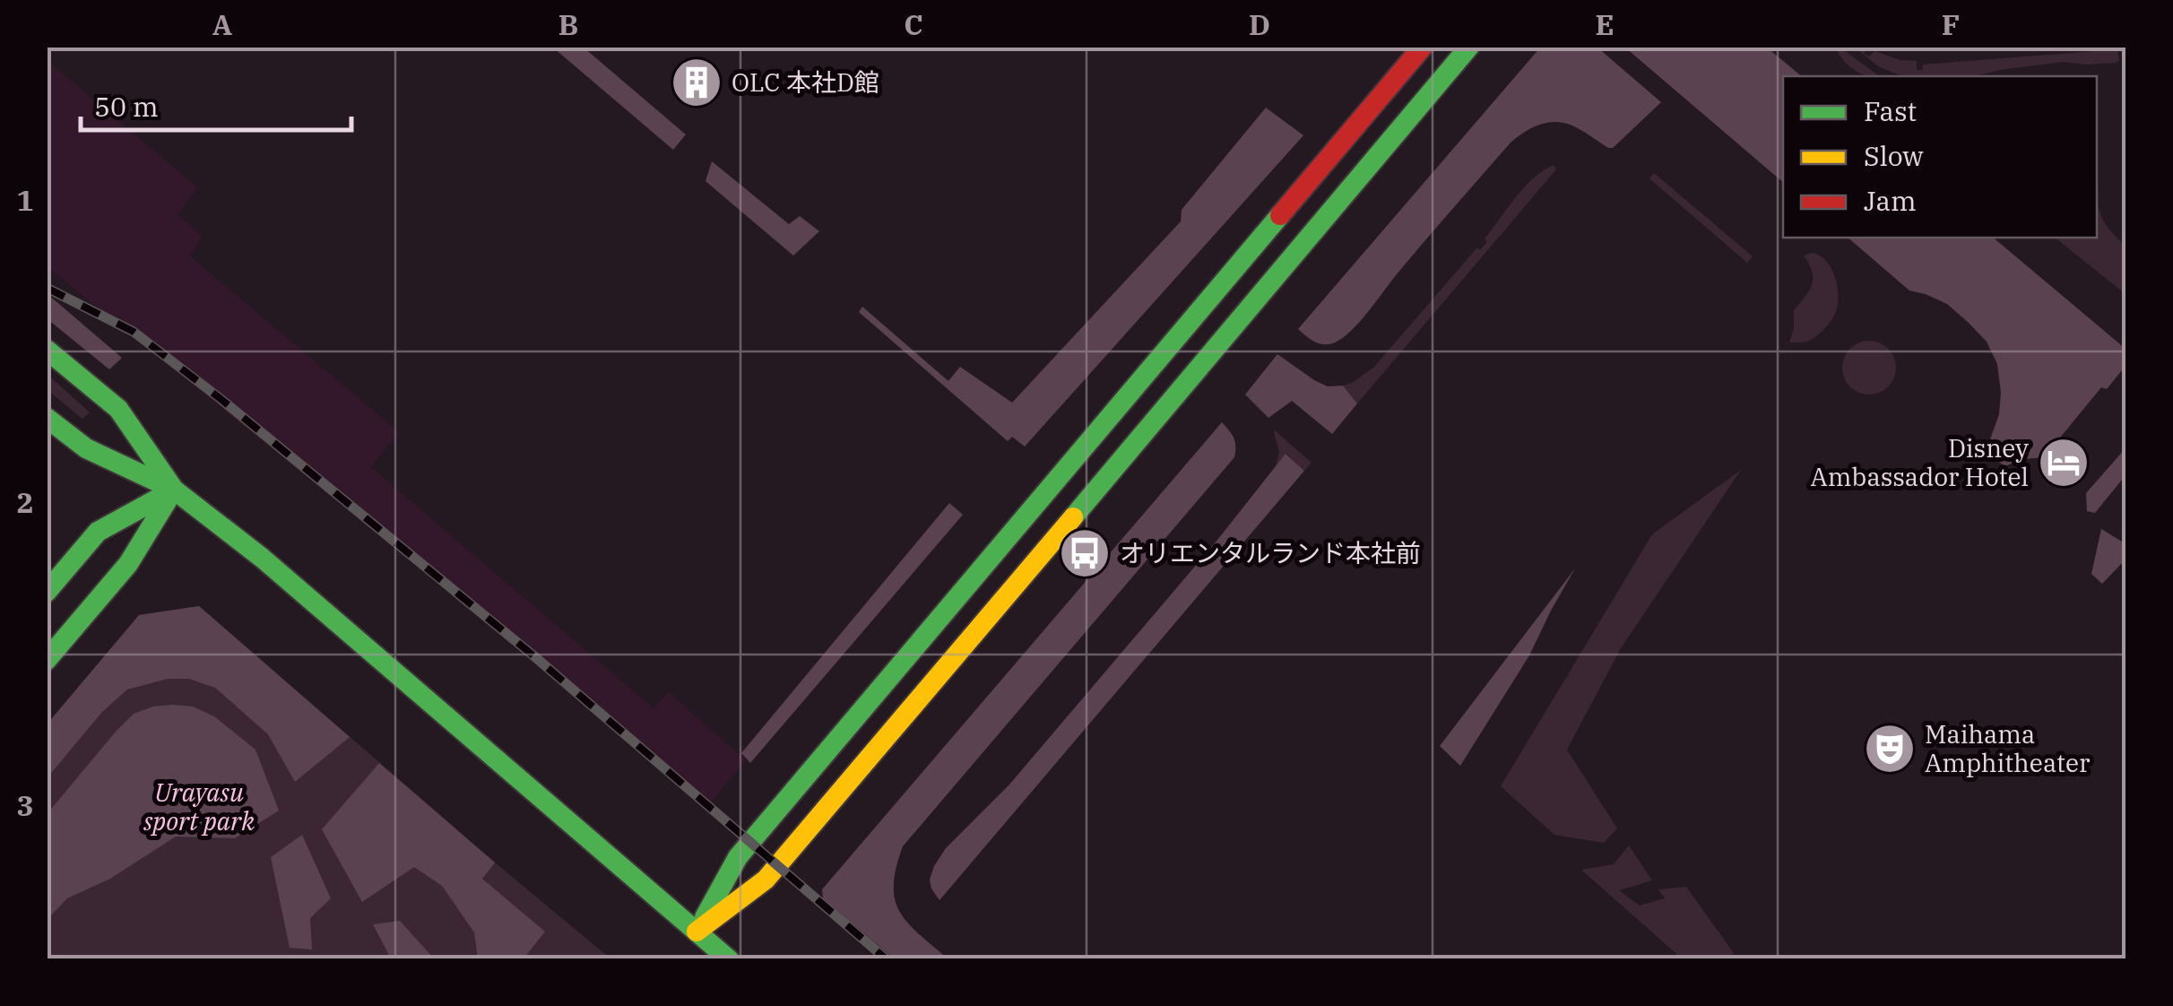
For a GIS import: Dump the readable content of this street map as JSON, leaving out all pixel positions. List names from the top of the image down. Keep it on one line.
{"parks":["Urayasu sport park"],"places":{"building":["OLC 本社D館"],"hotel":["Disney Ambassador Hotel"],"bus stop":["オリエンタルランド本社前"],"theatre":["Maihama Amphitheater"]},"legend":["Fast","Slow","Jam"],"scale_bar":"50 m","grid":{"columns":["A","B","C","D","E","F"],"rows":["1","2","3"]}}
